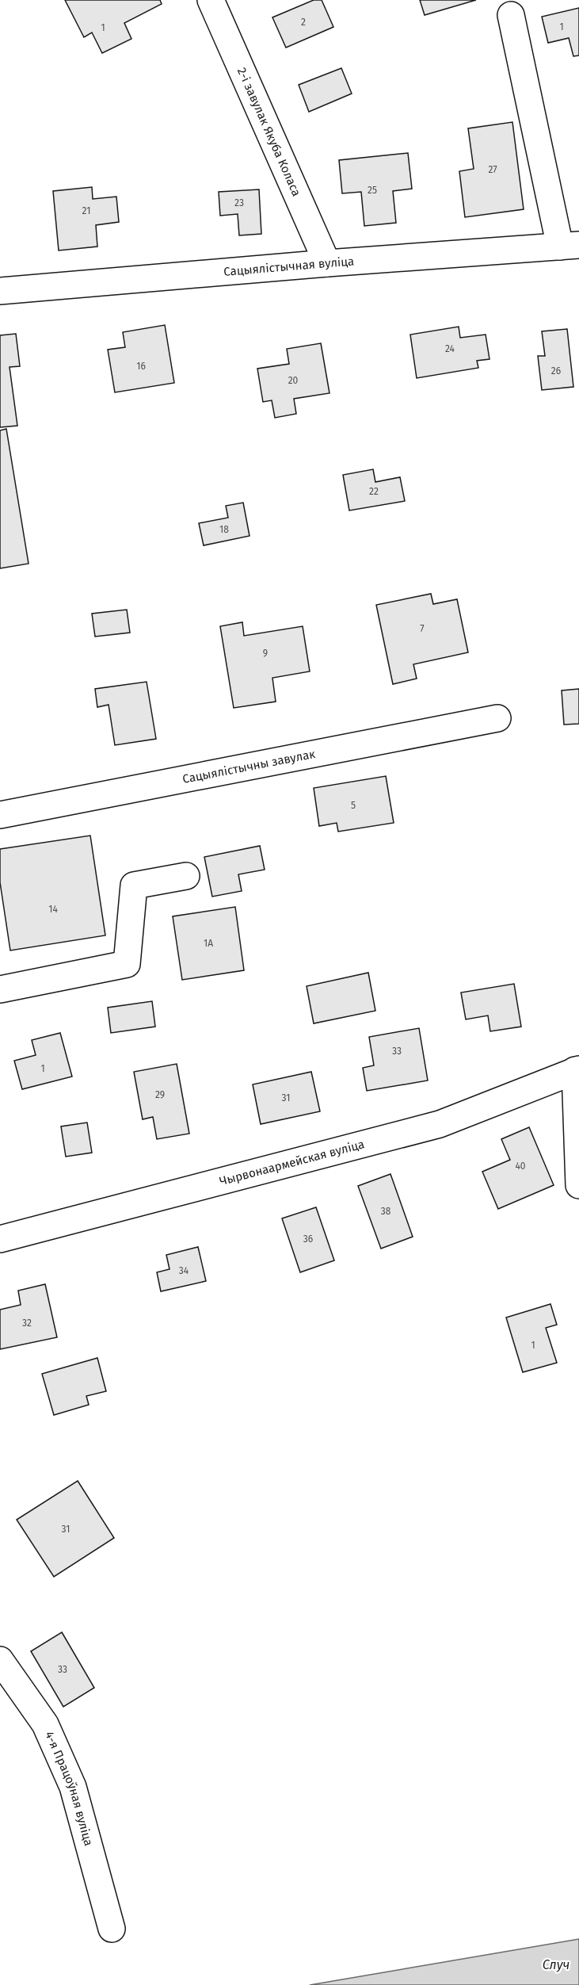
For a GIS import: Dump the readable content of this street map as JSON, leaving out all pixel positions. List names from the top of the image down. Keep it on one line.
{"streets":{"street":["2-і завулак Якуба Коласа","Сацыялістычная вуліца","Сацыялістычны завулак","Чырвонаармейская вуліца","4-я Працоўная вуліца"]},"crossings":[["2-і завулак Якуба Коласа","Сацыялістычная вуліца"]],"water":["Случ"],"house_numbers":["2","1","1","27","25","23","21","24","16","26","20","22","18","7","9","5","14","1А","33","1","29","31","40","38","36","34","32","1","31","33"]}
